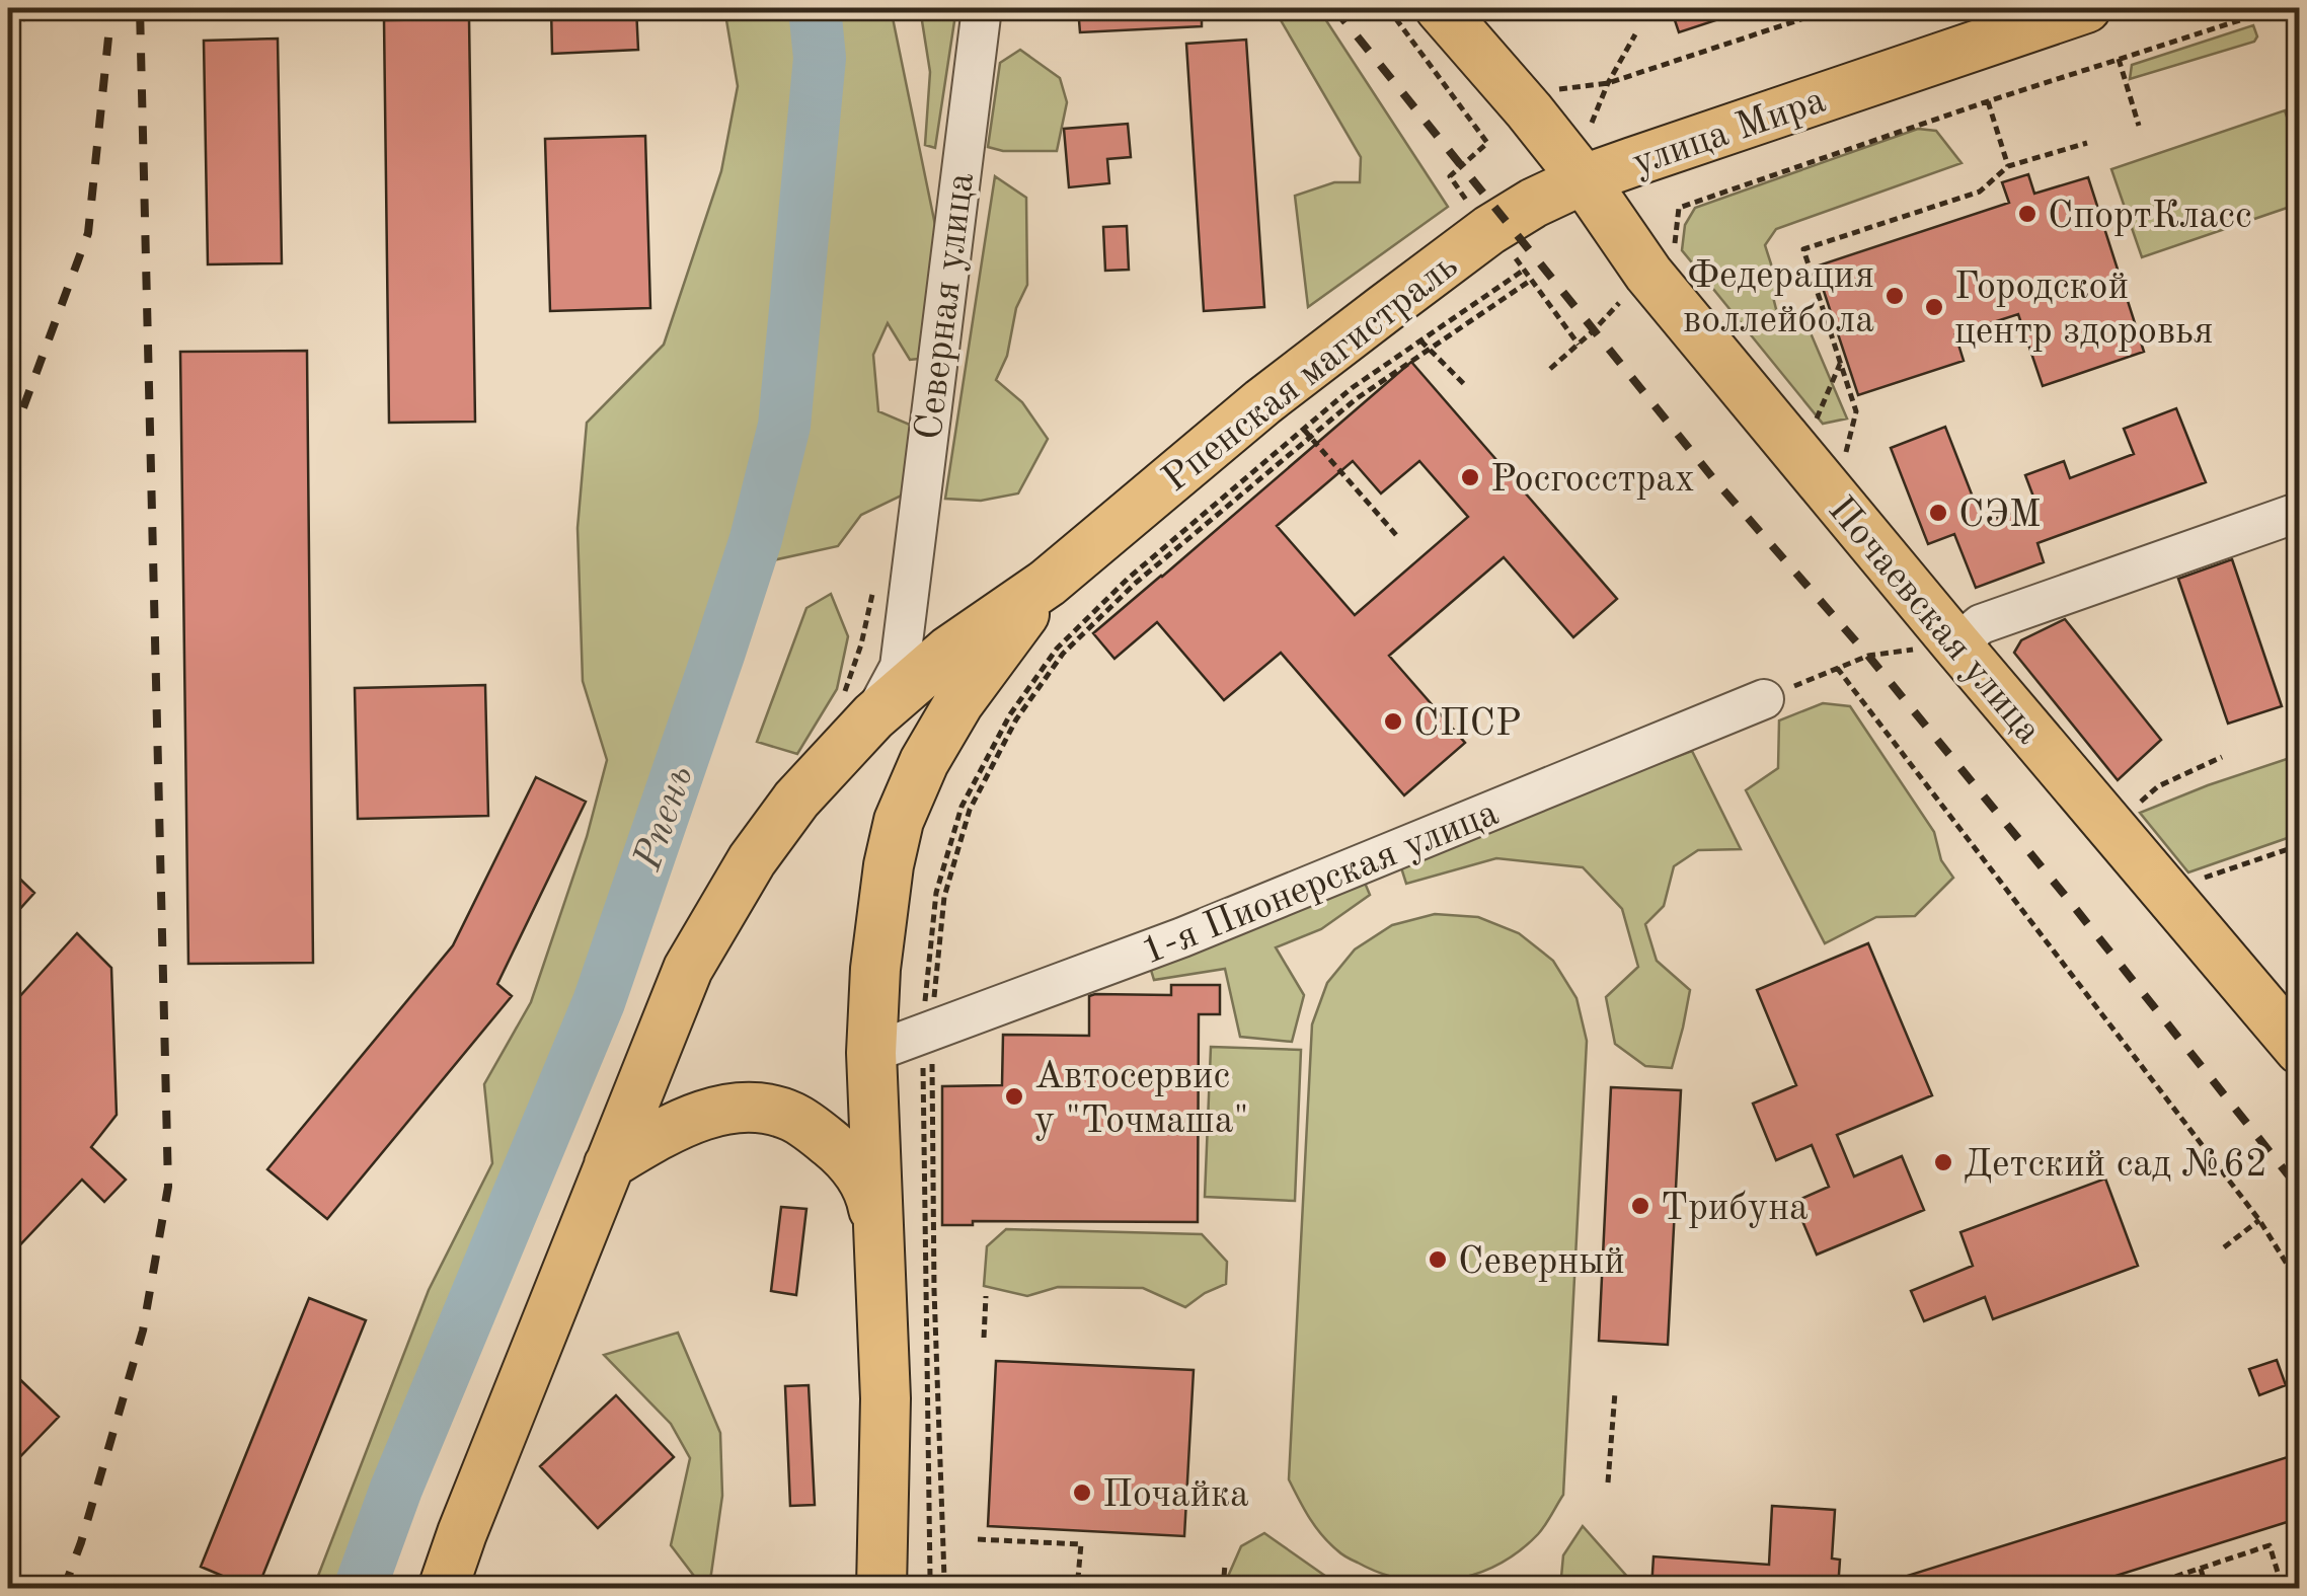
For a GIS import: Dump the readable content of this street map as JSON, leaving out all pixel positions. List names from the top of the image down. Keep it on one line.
{"streets":{"main road":["улица Мира","Рпенская магистраль","Почаевская улица"],"street":["Северная улица","1-я Пионерская улица"]},"crossings":[["улица Мира","Рпенская магистраль"],["улица Мира","Почаевская улица"],["Северная улица","Рпенская магистраль"],["Рпенская магистраль","Почаевская улица"],["Рпенская магистраль","1-я Пионерская улица"]],"water":["Рпень"],"places":["СпортКласс","Федерация воллейбола","Городской центр здоровья","Росгосстрах","СЭМ","СПСР","Автосервис у \"Точмаша\"","Детский сад №62","Трибуна","Северный","Почайка"]}
